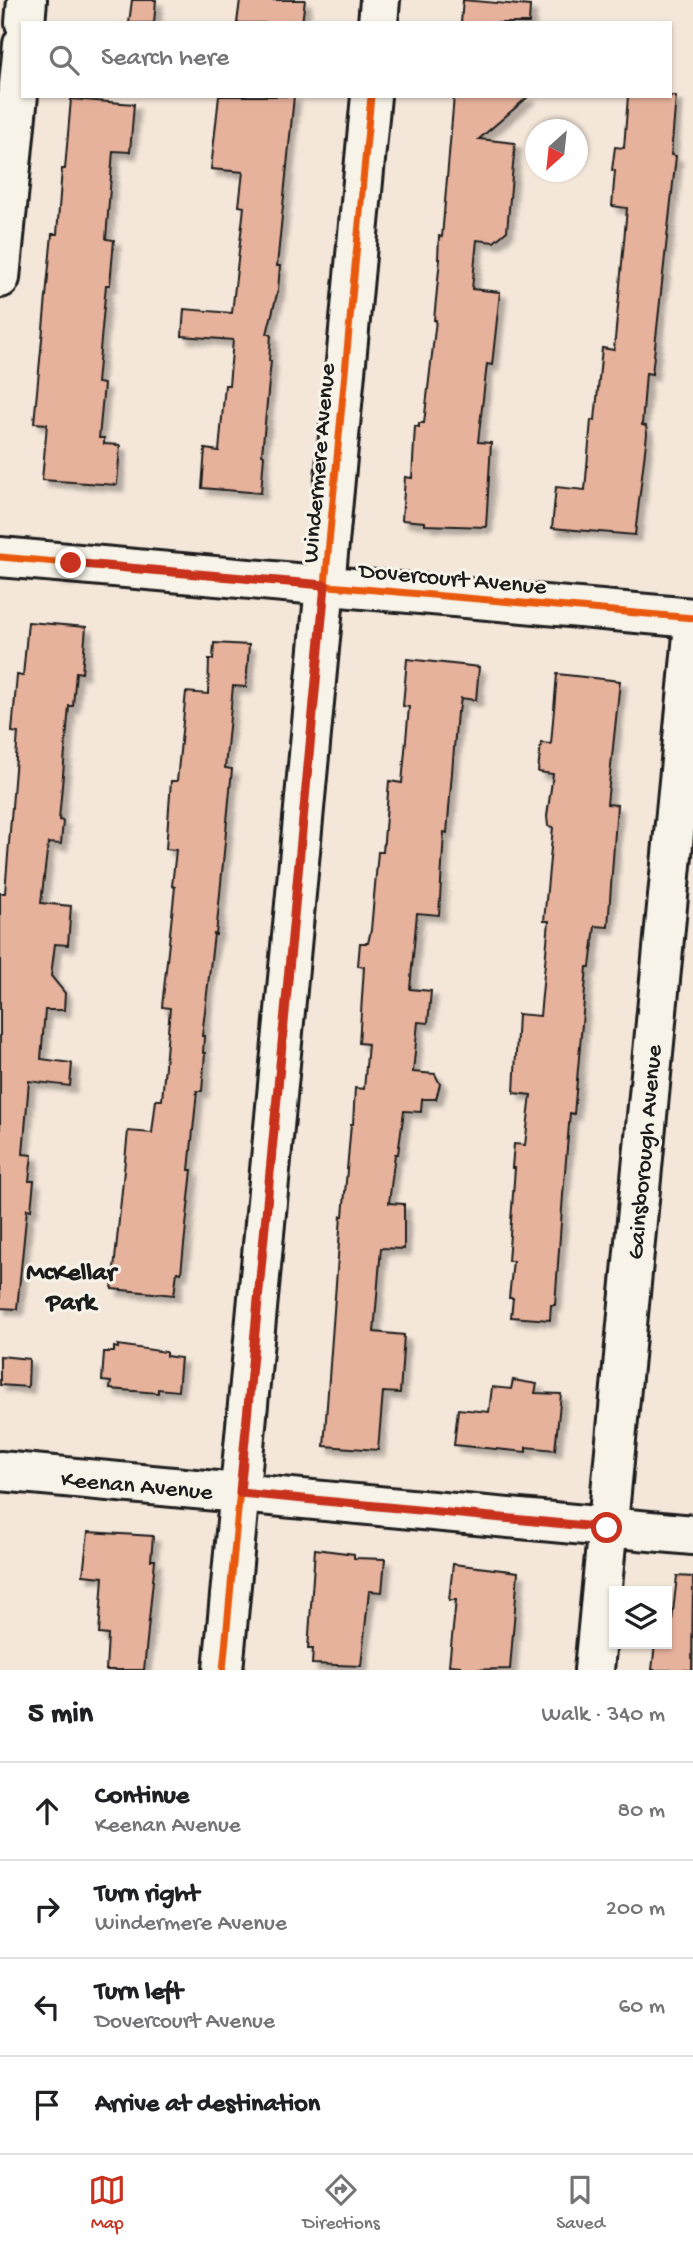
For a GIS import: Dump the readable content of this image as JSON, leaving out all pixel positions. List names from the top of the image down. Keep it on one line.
{"streets":{"street":["Windermere Avenue","Dovercourt Avenue","Gainsborough Avenue","Keenan Avenue"]},"crossings":[["Windermere Avenue","Dovercourt Avenue"],["Windermere Avenue","Keenan Avenue"],["Gainsborough Avenue","Keenan Avenue"]],"districts":["McKellar Park"],"north":"bottom left","page":{"search":"Search here","heading":["5 min","Walk · 340 m"],"list":[["Continue","Keenan Avenue","80 m"],["Turn right","Windermere Avenue","200 m"],["Turn left","Dovercourt Avenue","60 m"],"Arrive at destination"],"nav":["Map","Directions","Saved"]}}
